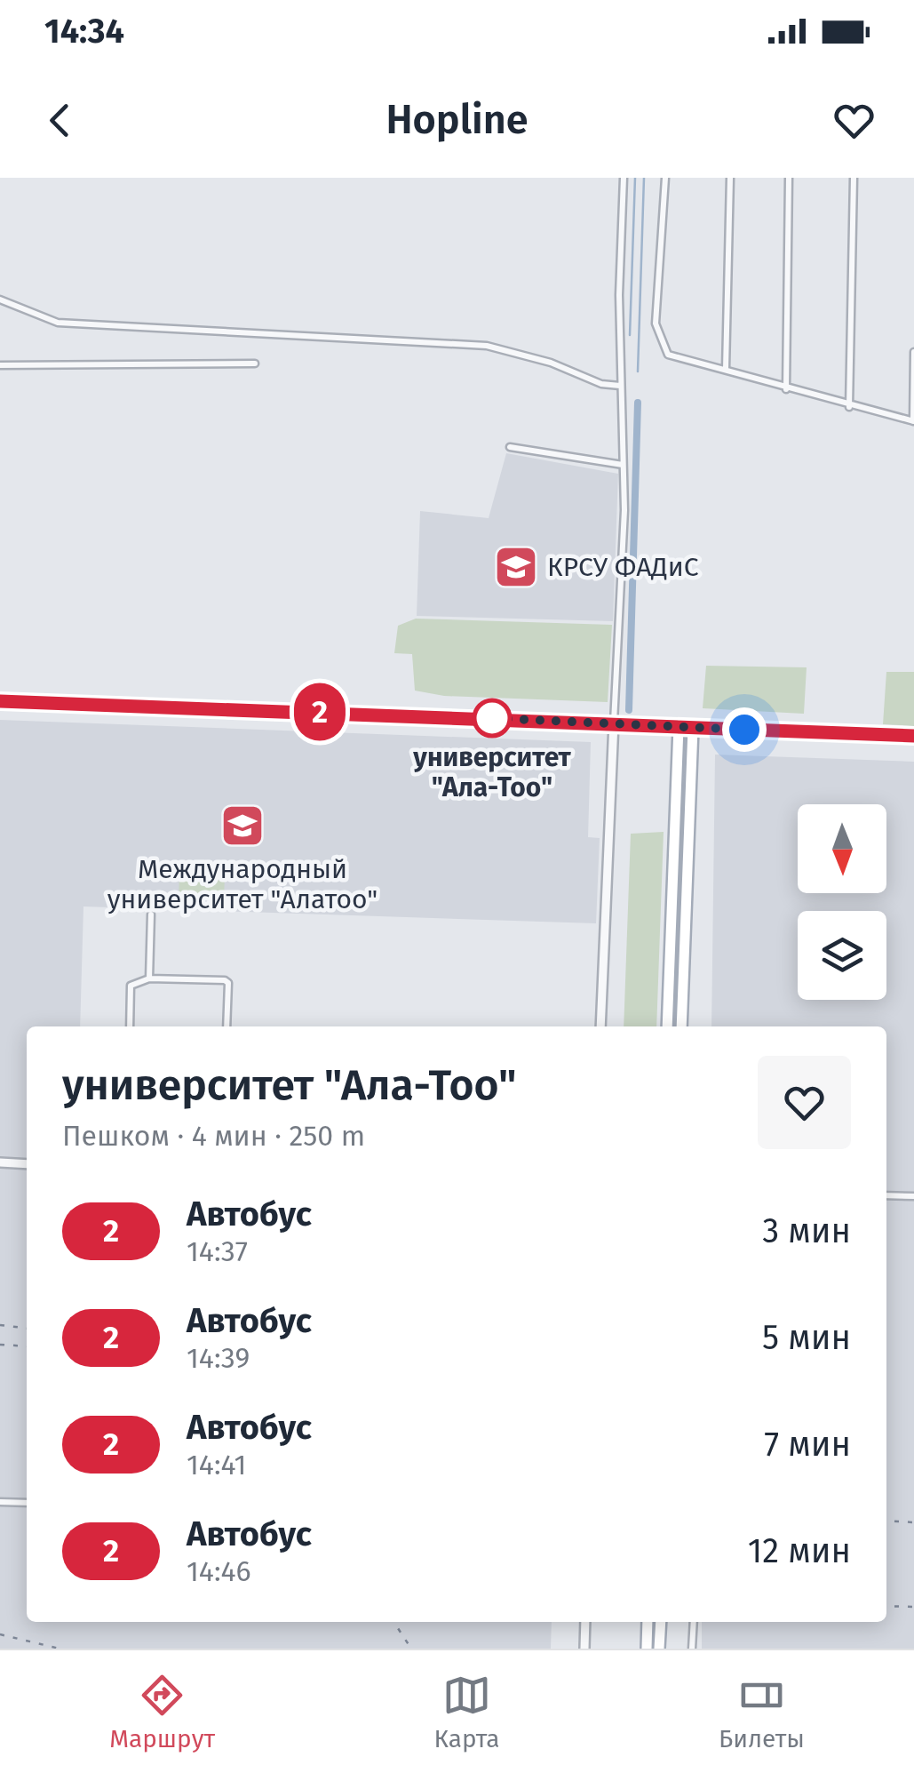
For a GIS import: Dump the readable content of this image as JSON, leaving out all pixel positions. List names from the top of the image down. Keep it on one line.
{"places":{"school or university":["КРСУ ФАДиС","Международный университет \"Алатоо\""],"other":["университет \"Ала-Тоо\""]},"lines":["bus line 2"],"north":"bottom","page":{"status":"14:34","header":"Hopline","on_map":"2","heading":["университет \"Ала-Тоо\"","Пешком · 4 мин · 250 m"],"list":[{"mark":"2","name":"Автобус","note":"14:37","value":"3 мин"},{"mark":"2","name":"Автобус","note":"14:39","value":"5 мин"},{"mark":"2","name":"Автобус","note":"14:41","value":"7 мин"},{"mark":"2","name":"Автобус","note":"14:46","value":"12 мин"}],"tabs":["Маршрут","Карта","Билеты"]}}
